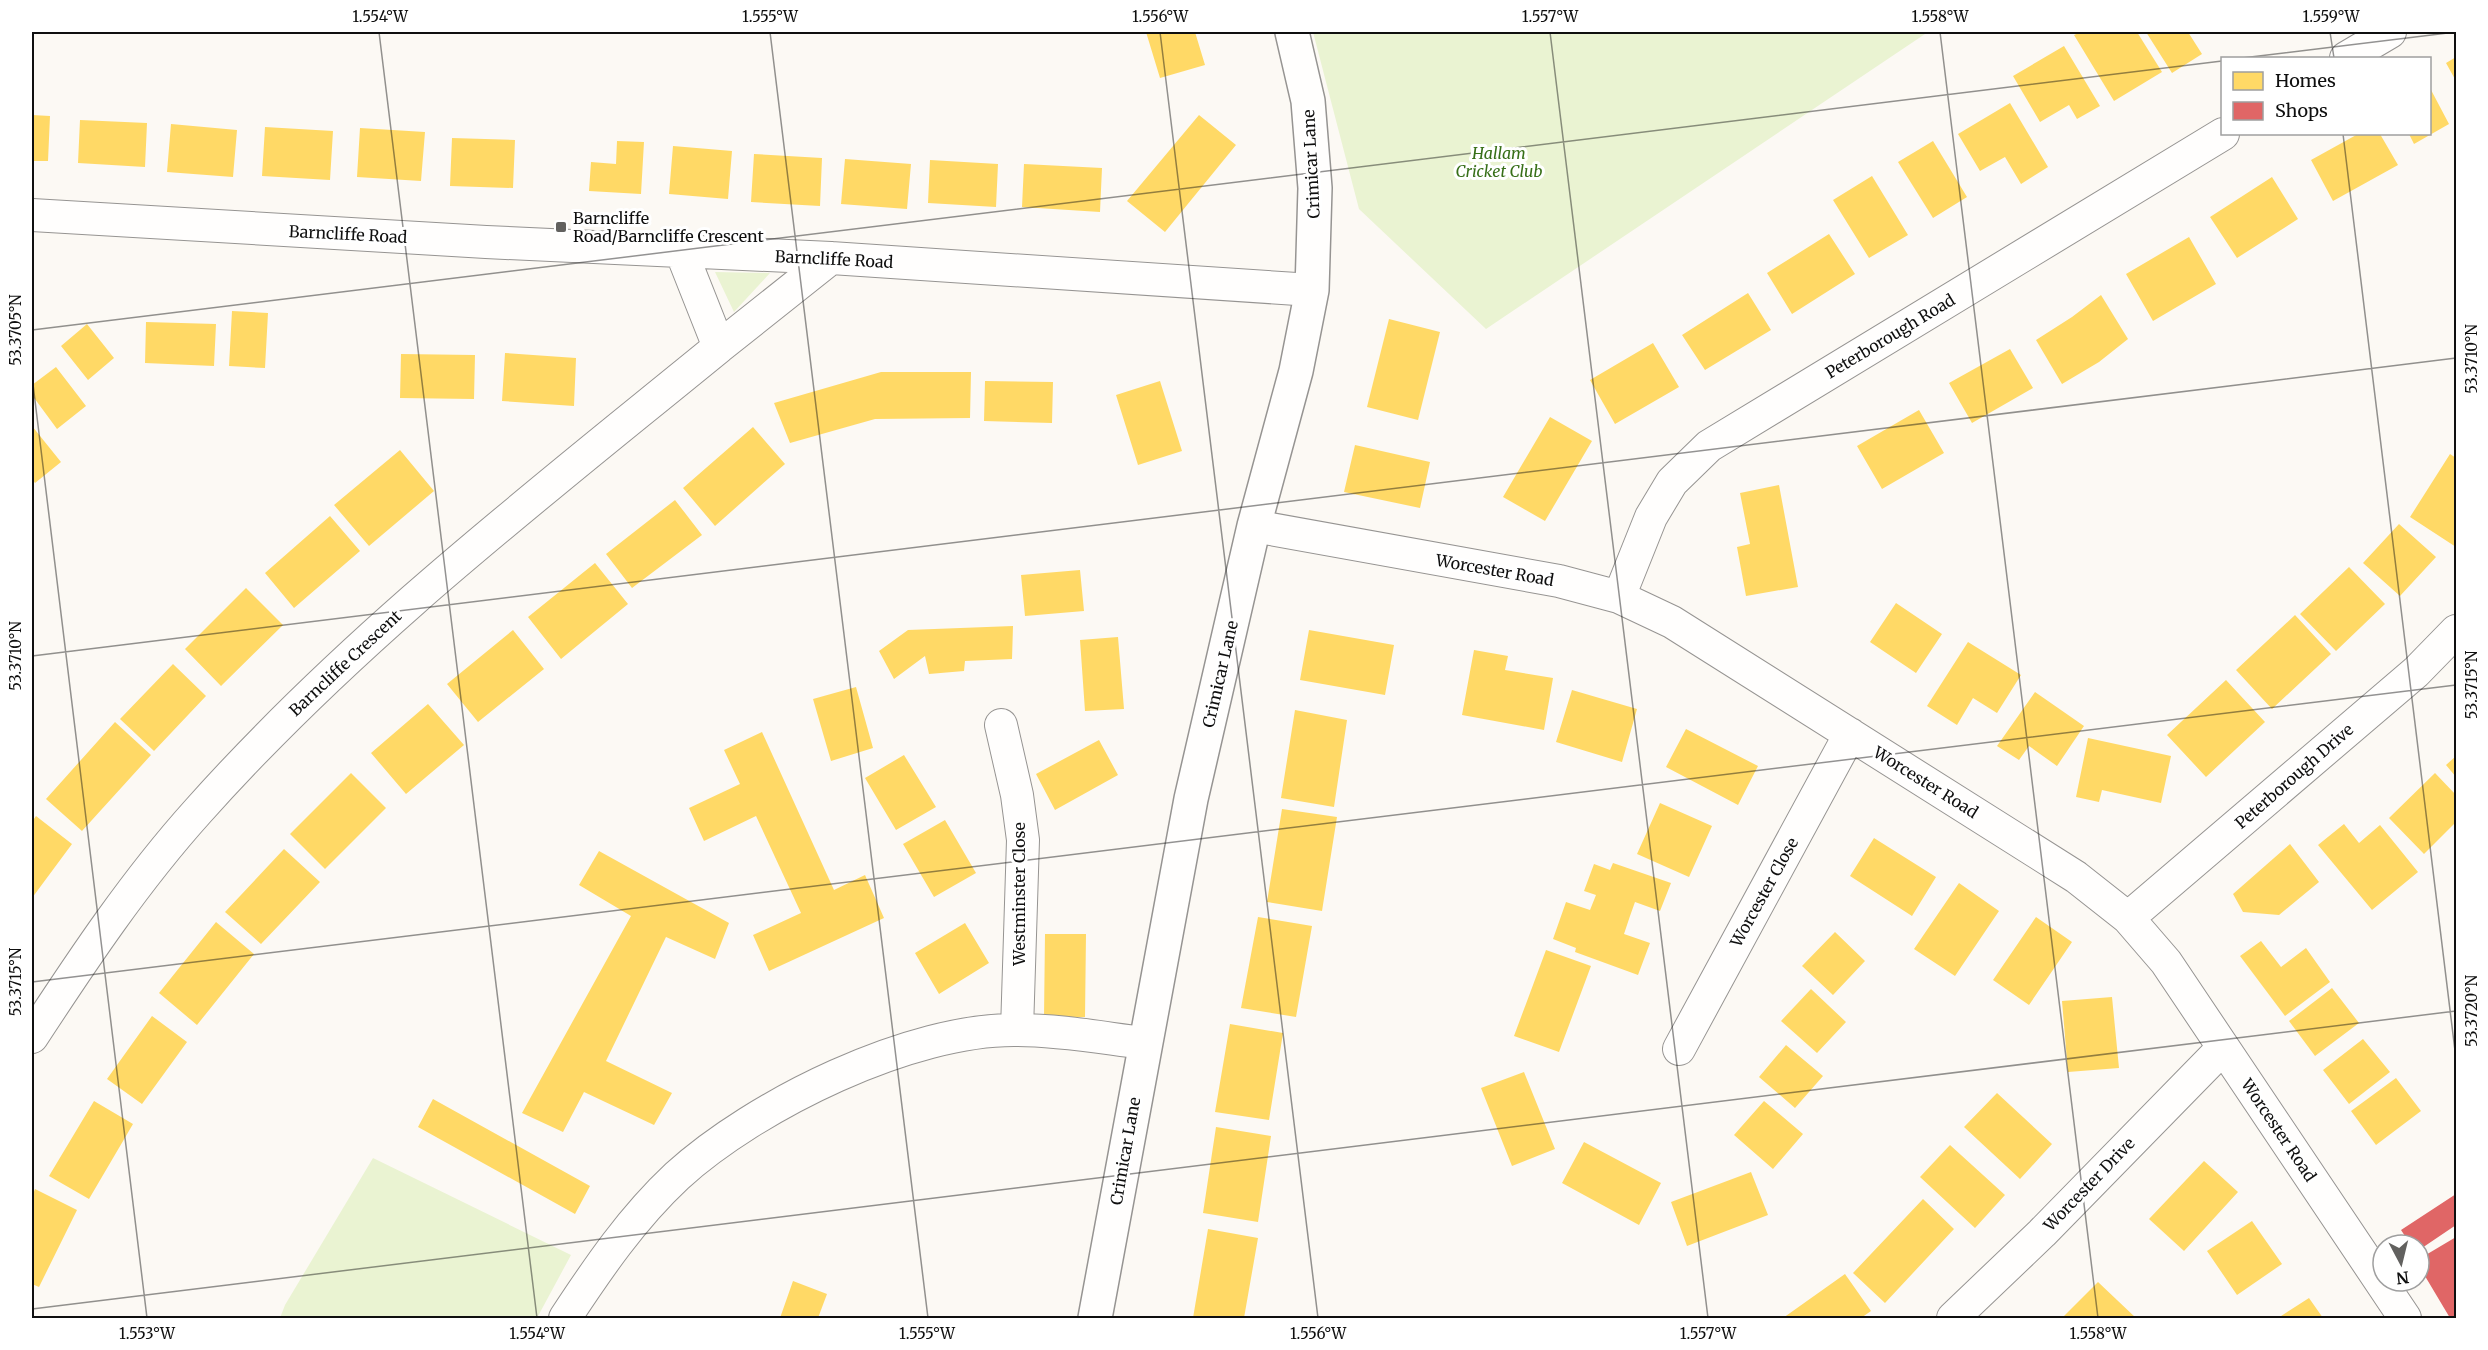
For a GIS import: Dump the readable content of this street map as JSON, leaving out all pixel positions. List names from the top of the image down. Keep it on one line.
{"streets":{"street":["Crimicar Lane","Barncliffe Road","Peterborough Road","Worcester Road","Barncliffe Crescent","Peterborough Drive","Worcester Close","Westminster Close","Worcester Drive"]},"crossings":[["Crimicar Lane","Barncliffe Road"],["Crimicar Lane","Worcester Road"],["Barncliffe Road","Barncliffe Crescent"],["Peterborough Road","Worcester Road"],["Worcester Road","Peterborough Drive"],["Worcester Road","Worcester Close"],["Worcester Road","Worcester Drive"]],"parks":["Hallam Cricket Club"],"places":{"transit":["Barncliffe Road/Barncliffe Crescent"]},"legend":["Homes","Shops"],"north":"bottom","coordinates":["1.554°W","1.555°W","1.556°W","1.557°W","1.558°W","1.559°W","53.3705°N","53.3710°N","53.3715°N","53.3720°N","1.553°W"]}
